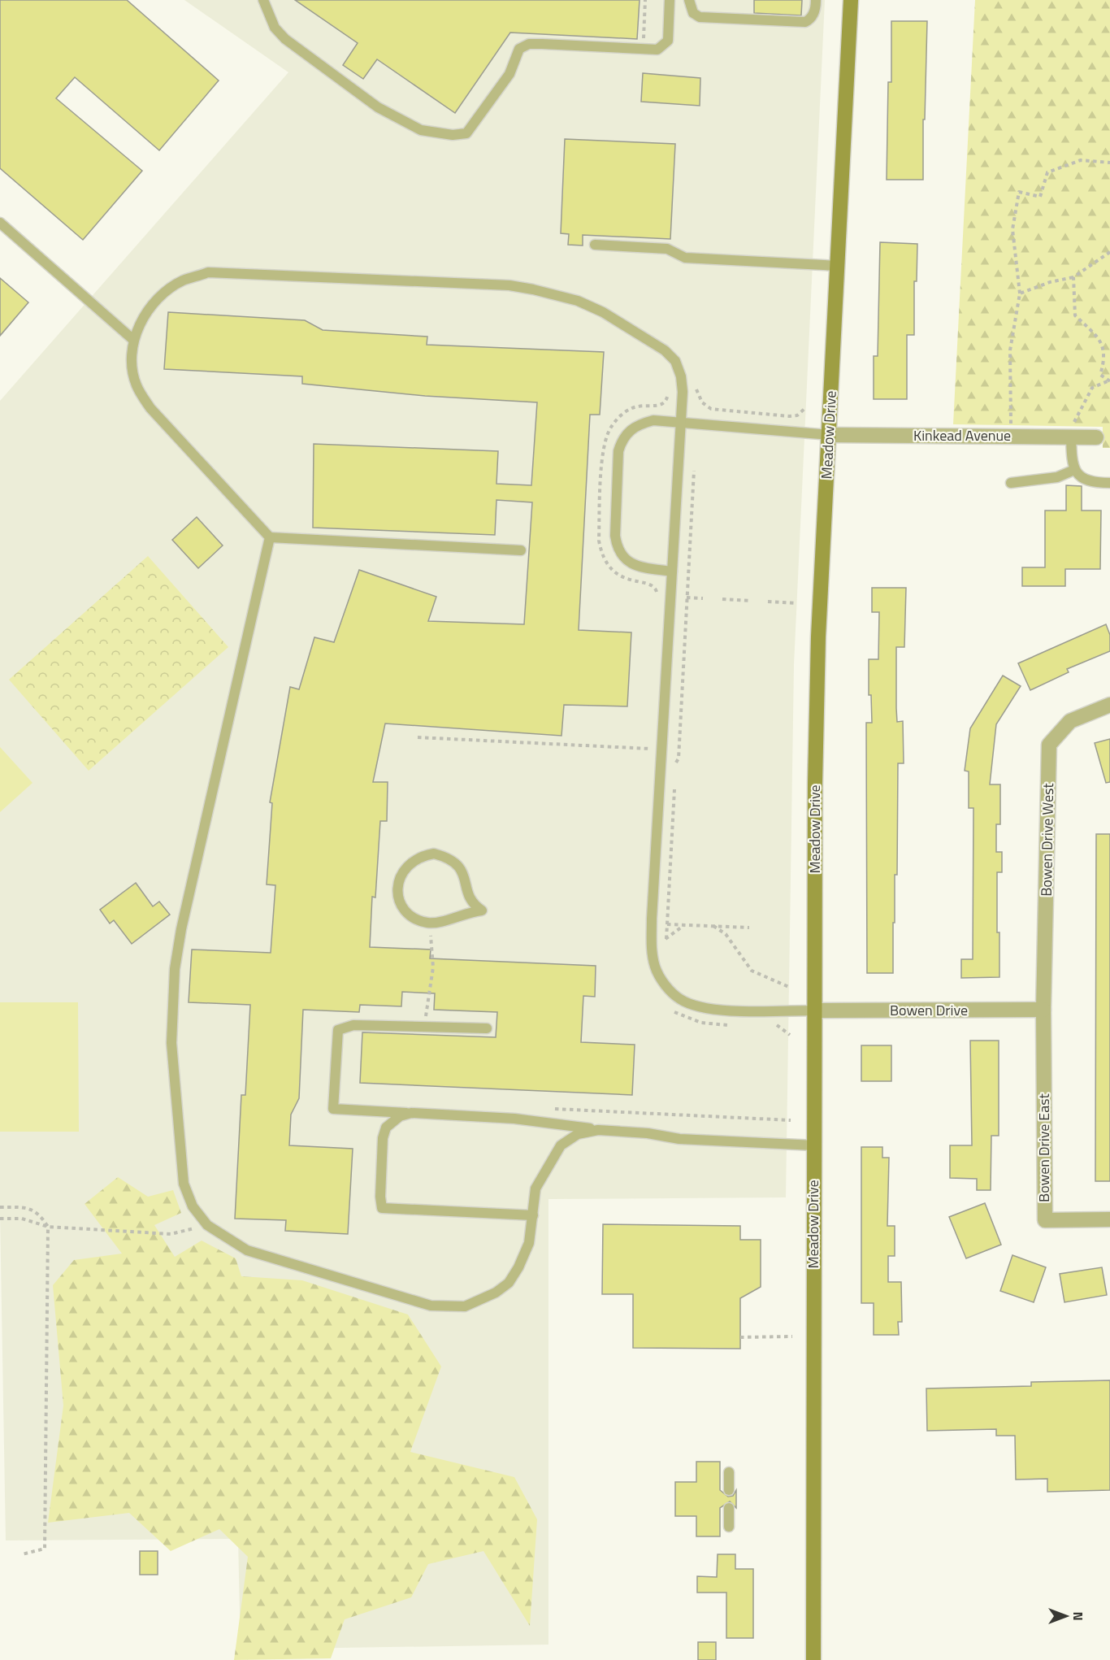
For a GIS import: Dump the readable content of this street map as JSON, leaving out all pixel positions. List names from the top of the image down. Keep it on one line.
{"streets":{"street":["Meadow Drive","Kinkead Avenue","Bowen Drive West","Bowen Drive","Bowen Drive East"]},"crossings":[["Meadow Drive","Kinkead Avenue"],["Meadow Drive","Bowen Drive"],["Bowen Drive West","Bowen Drive"],["Bowen Drive West","Bowen Drive East"],["Bowen Drive","Bowen Drive East"]],"north":"right"}
